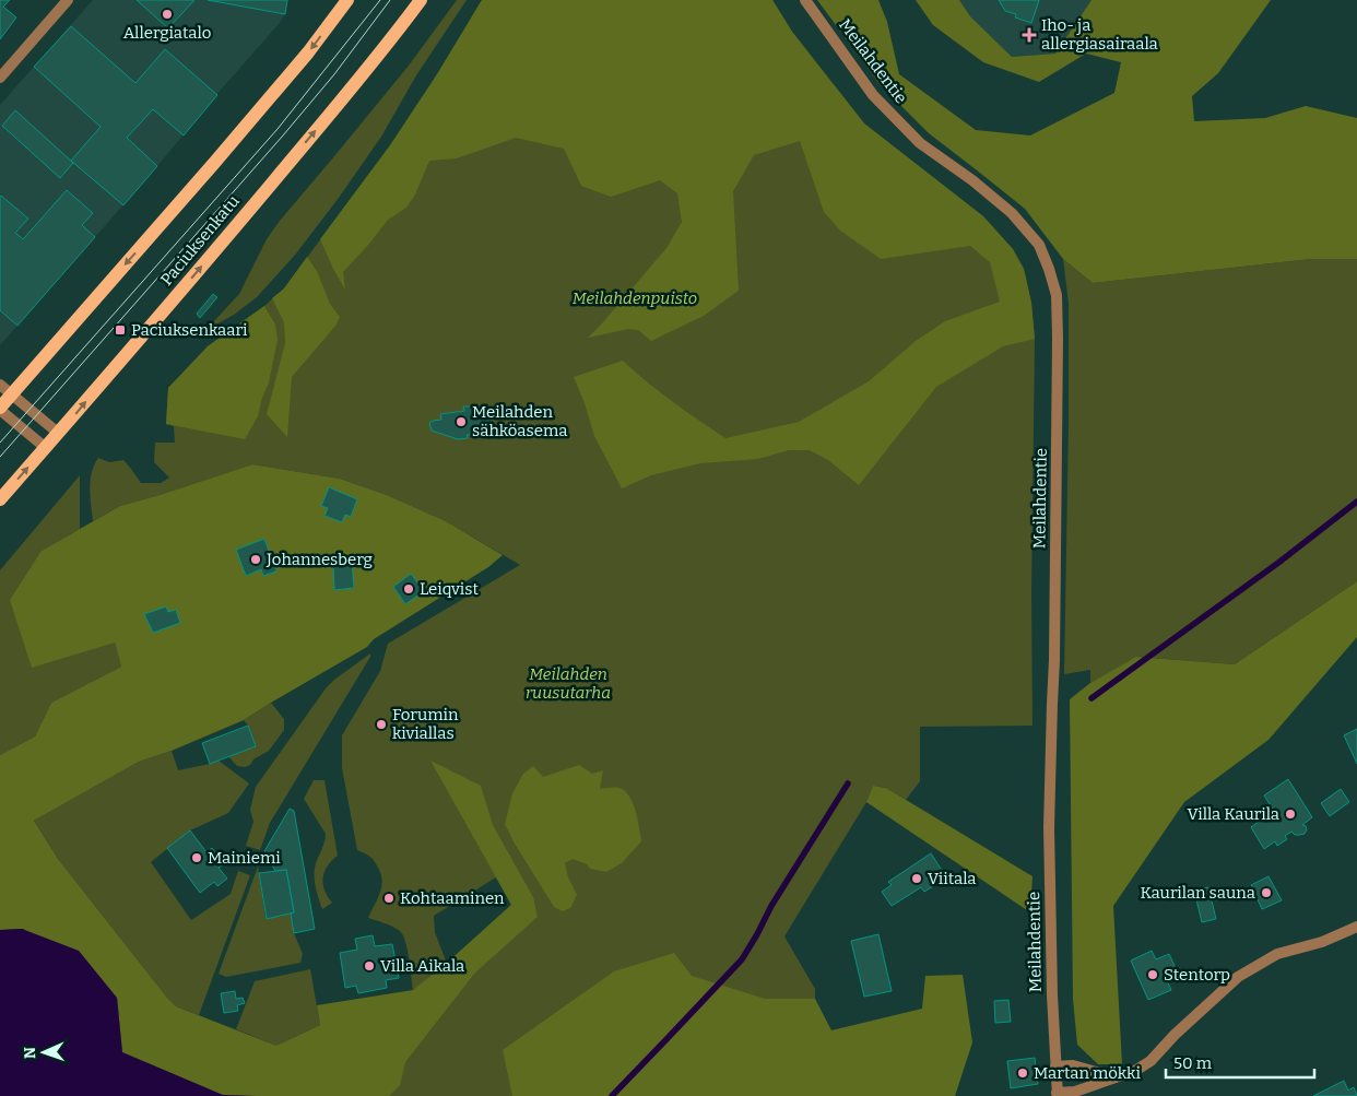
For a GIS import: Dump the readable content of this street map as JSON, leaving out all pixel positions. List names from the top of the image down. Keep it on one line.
{"streets":{"main road":["Paciuksenkatu"],"street":["Meilahdentie"]},"parks":["Meilahdenpuisto","Meilahden ruusutarha"],"places":{"other":["Allergiatalo","Meilahden sähköasema","Johannesberg","Leiqvist","Forumin kiviallas","Villa Kaurila","Mainiemi","Viitala","Kaurilan sauna","Kohtaaminen","Villa Aikala","Stentorp","Martan mökki"],"health":["Iho- ja allergiasairaala"],"transit":["Paciuksenkaari"]},"scale_bar":"50 m","north":"left"}
